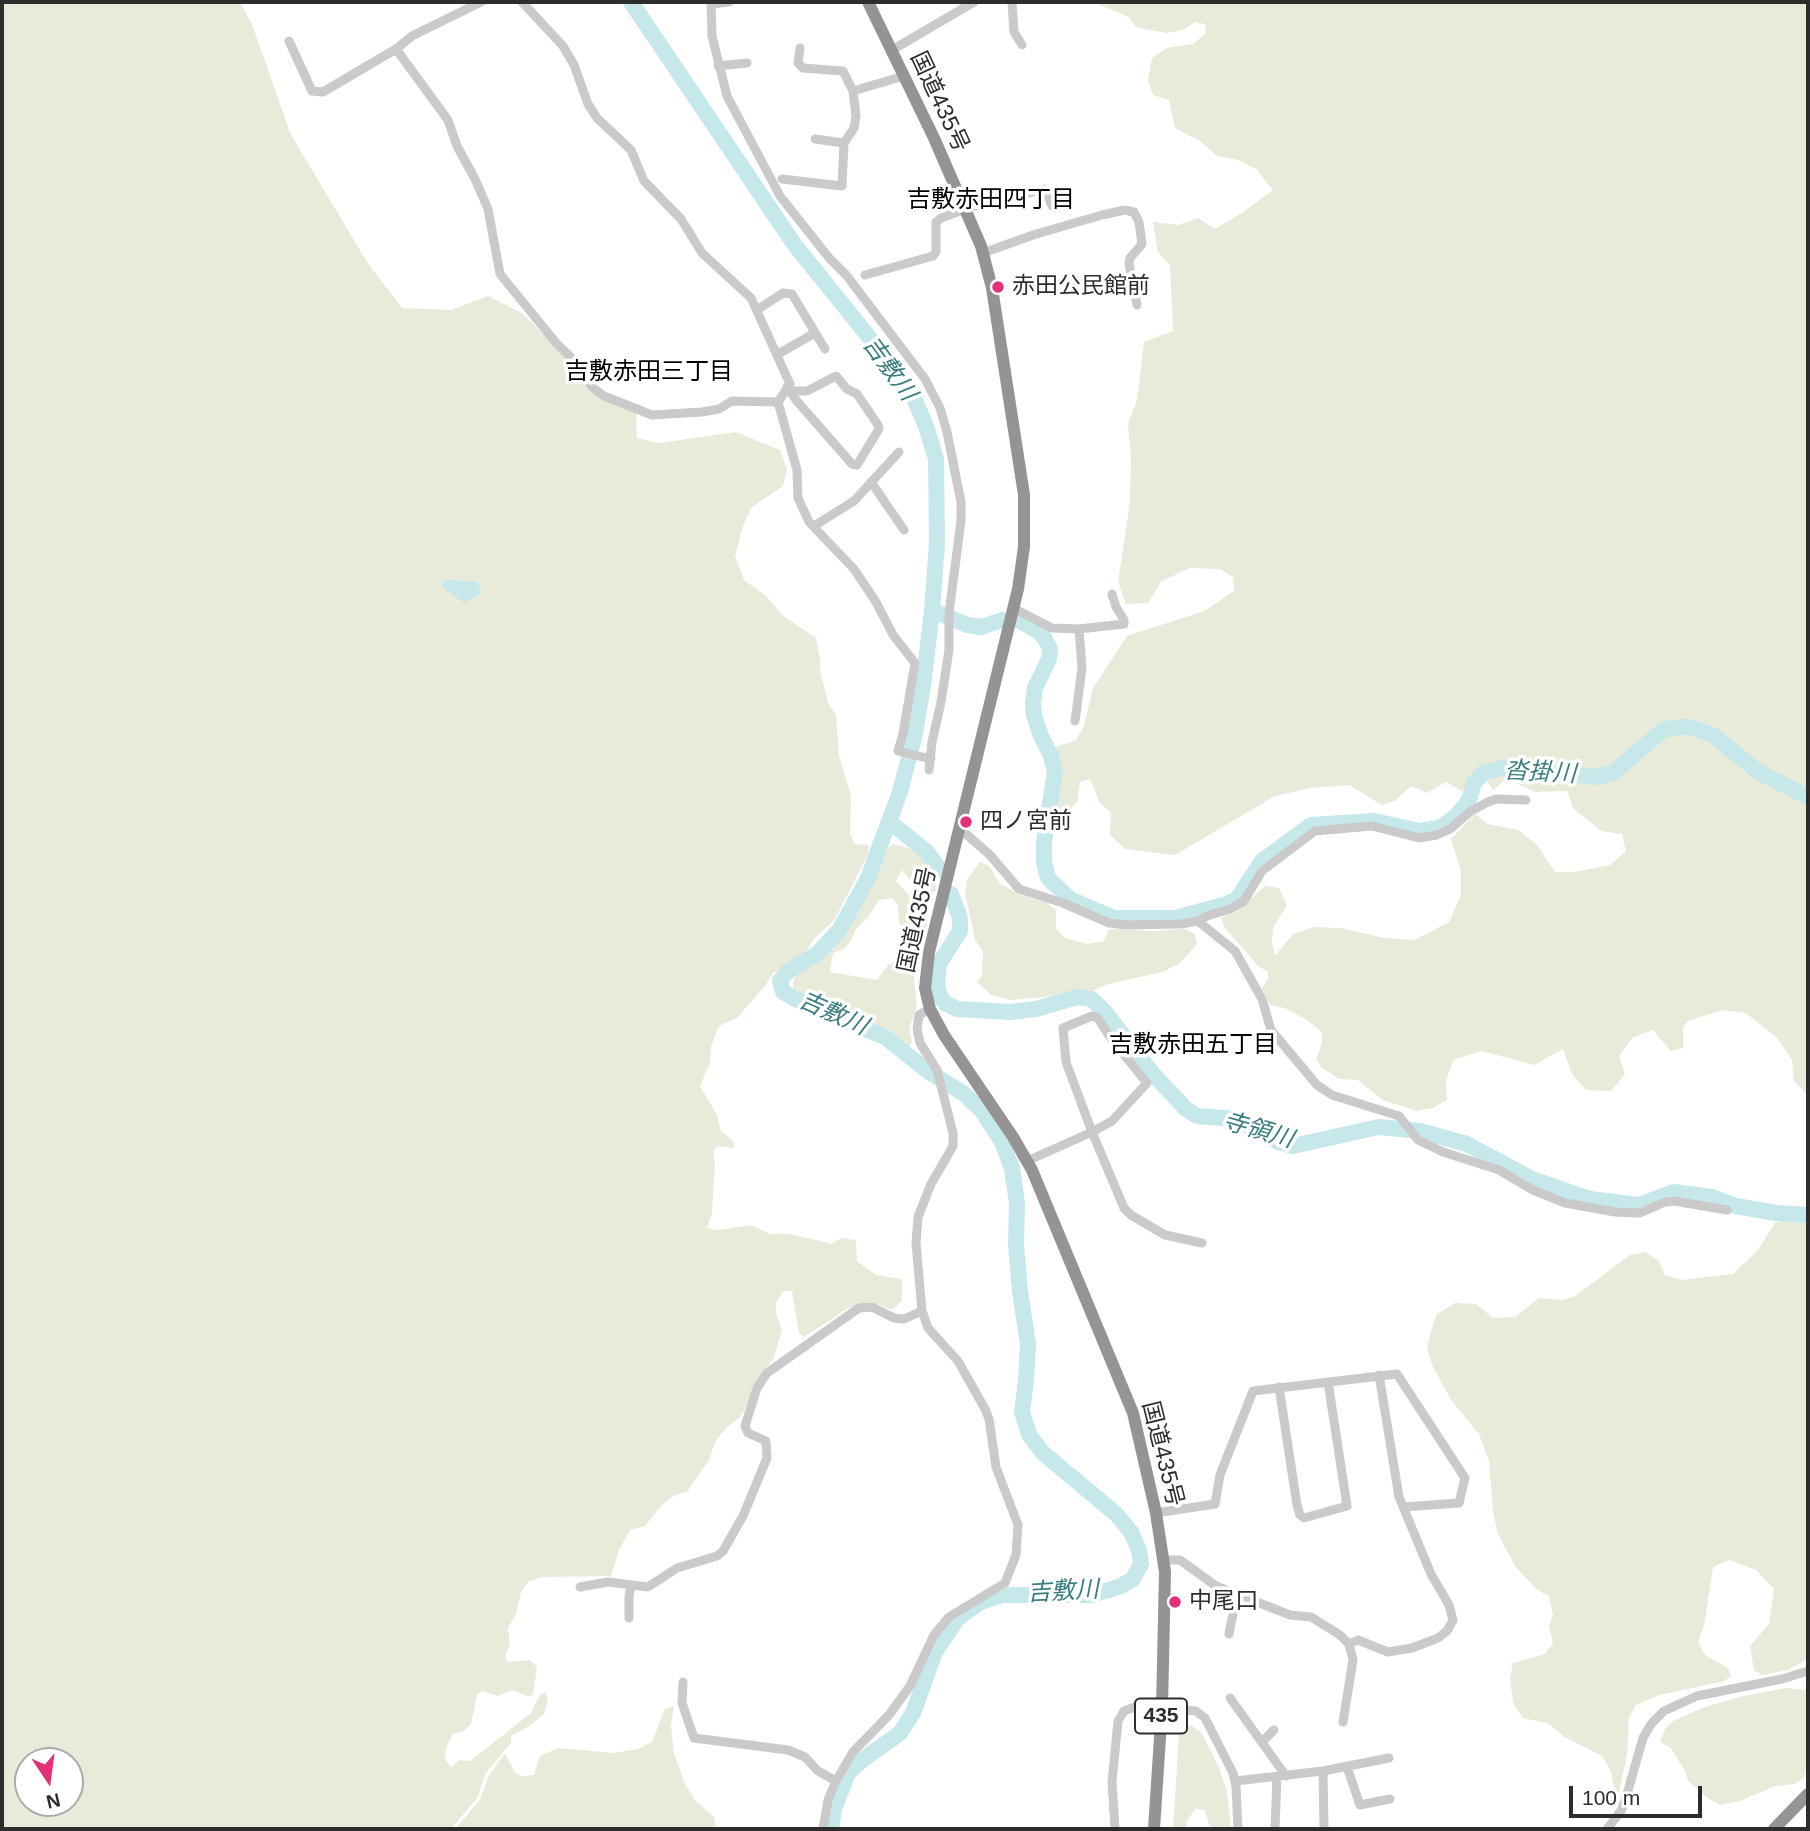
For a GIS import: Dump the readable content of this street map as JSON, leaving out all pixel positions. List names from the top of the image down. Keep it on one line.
{"streets":{"highway":["国道435号","435"]},"districts":["吉敷赤田四丁目","吉敷赤田三丁目","吉敷赤田五丁目"],"water":["吉敷川","沓掛川","寺領川"],"places":["赤田公民館前","四ノ宮前","中尾口"],"scale_bar":"100 m","north":"bottom"}
